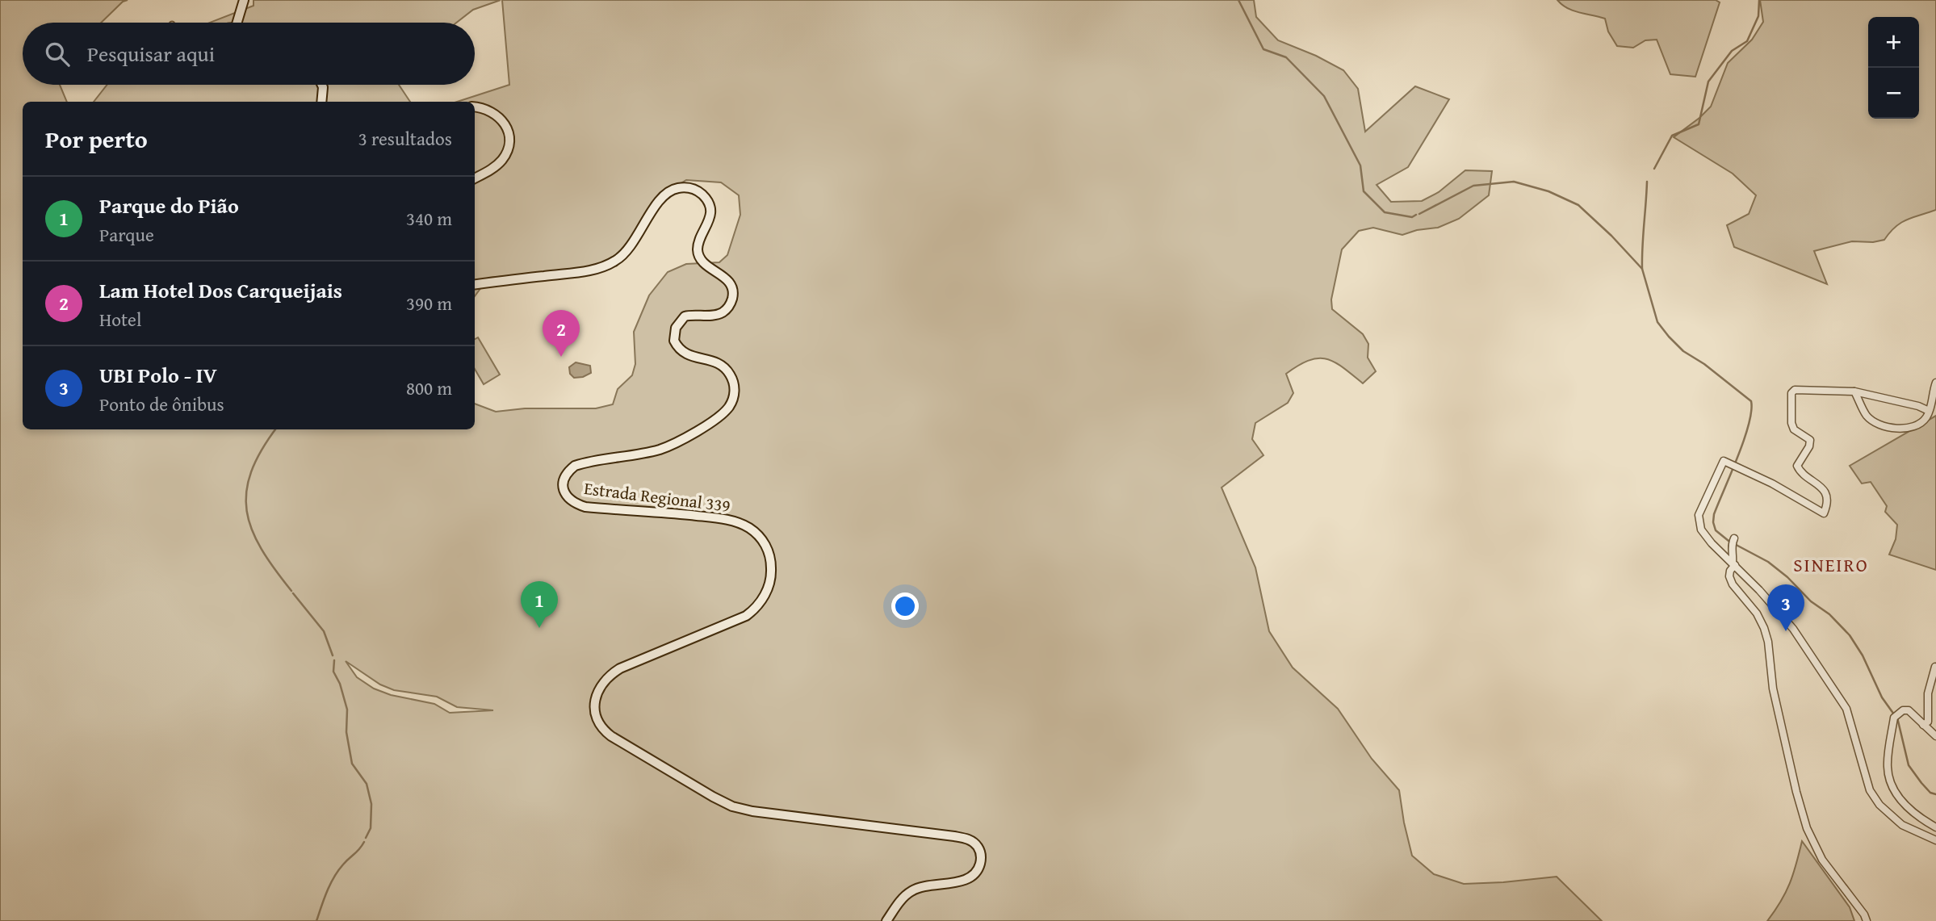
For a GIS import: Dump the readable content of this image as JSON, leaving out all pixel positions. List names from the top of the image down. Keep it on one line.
{"streets":{"main road":["Estrada Regional 339"]},"districts":["SINEIRO"],"page":{"map_buttons":["+","−"],"search":"Pesquisar aqui","heading":["Por perto","3 resultados"],"list":[{"mark":"1","name":"Parque do Pião","note":"Parque","value":"340 m"},{"mark":"2","name":"Lam Hotel Dos Carqueijais","note":"Hotel","value":"390 m"},{"mark":"3","name":"UBI Polo - IV","note":"Ponto de ônibus","value":"800 m"}],"pins":["2","1","3"]}}
